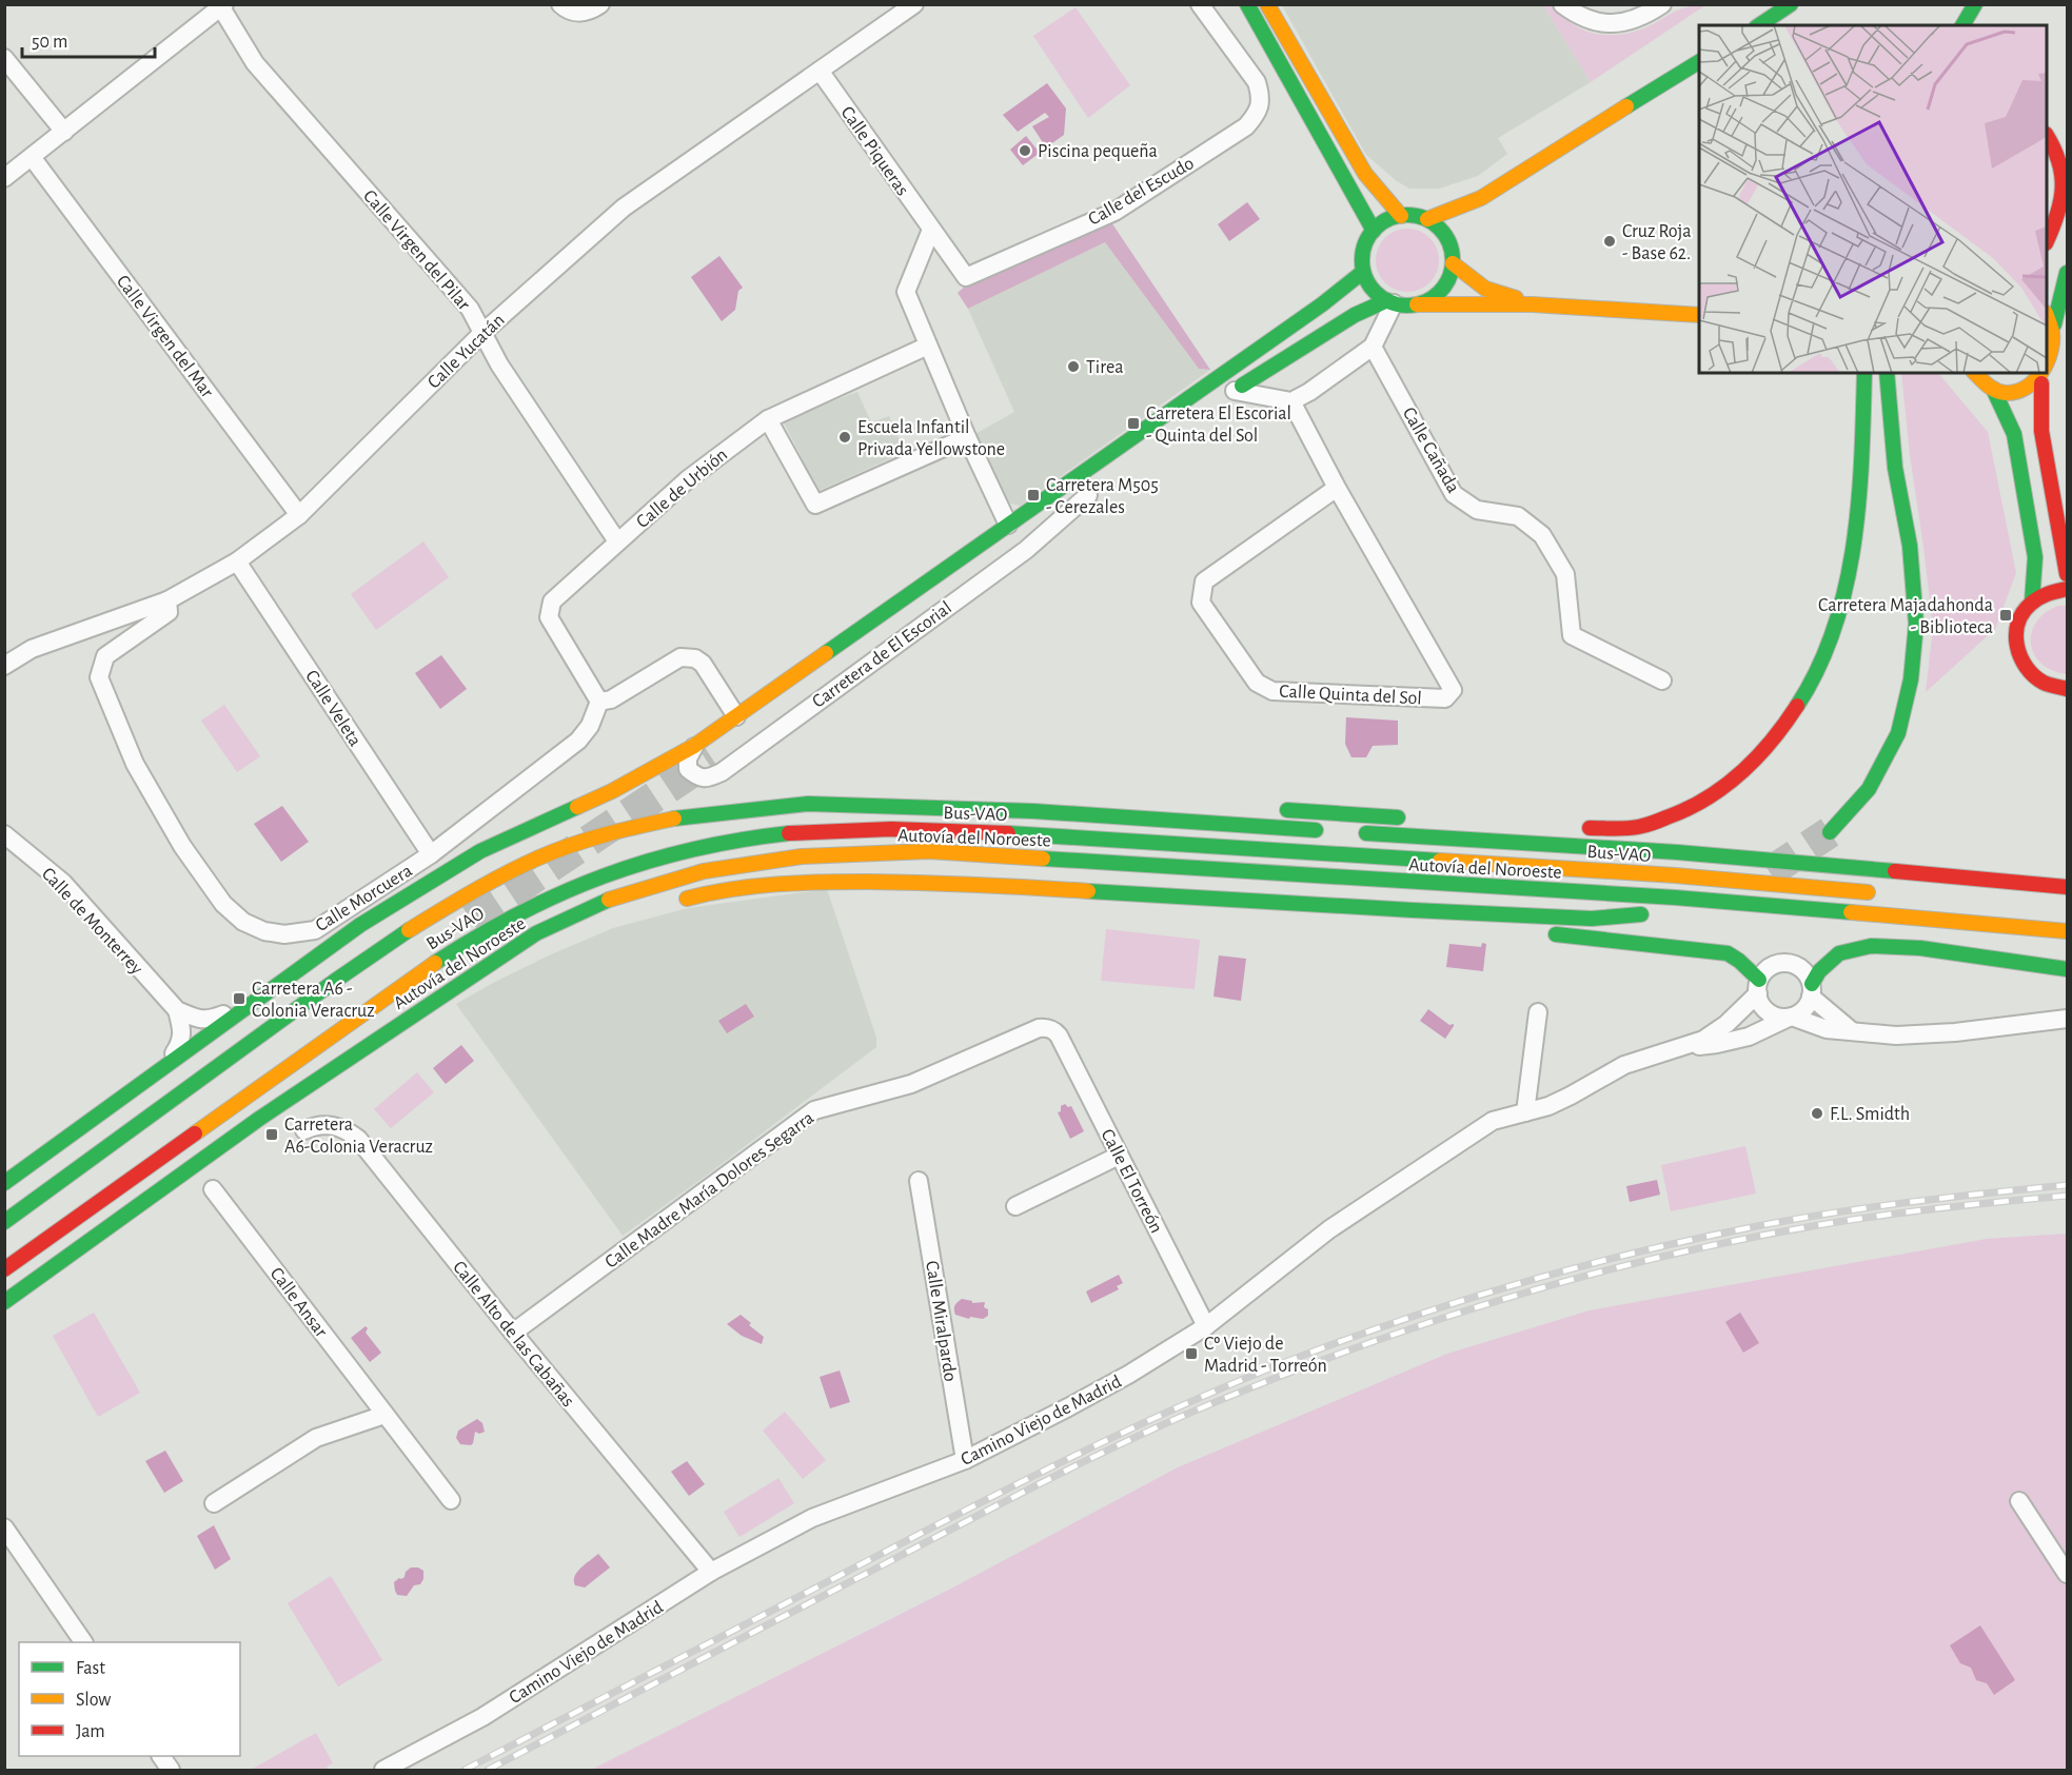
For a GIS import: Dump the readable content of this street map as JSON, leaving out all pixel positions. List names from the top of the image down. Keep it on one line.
{"streets":{"main road":["Bus-VAO","Autovía del Noroeste"],"street":["Calle Piqueras","Calle del Escudo","Calle Virgen del Pilar","Calle Virgen del Mar","Calle Yucatán","Calle Cañada","Calle de Urbión","Carretera de El Escorial","Calle Quinta del Sol","Calle Veleta","Calle Morcuera","Calle de Monterrey","Calle El Torreón","Calle Madre María Dolores Segarra","Calle Ansar","Calle Miralpardo","Calle Alto de las Cabañas","Camino Viejo de Madrid"]},"crossings":[["Calle Piqueras","Calle del Escudo"],["Calle Piqueras","Calle Yucatán"],["Calle Virgen del Pilar","Calle Yucatán"],["Calle Virgen del Pilar","Calle de Urbión"],["Calle Virgen del Mar","Calle Yucatán"],["Calle Yucatán","Calle Veleta"],["Calle Yucatán","Calle Morcuera"],["Calle de Urbión","Calle Morcuera"],["Calle Veleta","Calle Morcuera"],["Calle El Torreón","Calle Madre María Dolores Segarra"],["Calle El Torreón","Camino Viejo de Madrid"],["Calle Madre María Dolores Segarra","Calle Alto de las Cabañas"],["Calle Miralpardo","Camino Viejo de Madrid"],["Calle Alto de las Cabañas","Camino Viejo de Madrid"]],"places":{"other":["Piscina pequeña","Cruz Roja - Base 62.","Tirea","Escuela Infantil Privada Yellowstone","F.L. Smidth"],"transit":["Carretera El Escorial - Quinta del Sol","Carretera M505 - Cerezales","Carretera Majadahonda - Biblioteca","Carretera A6 - Colonia Veracruz","Carretera A6-Colonia Veracruz","Cº Viejo de Madrid - Torreón"]},"legend":["Fast","Slow","Jam"],"scale_bar":"50 m"}
